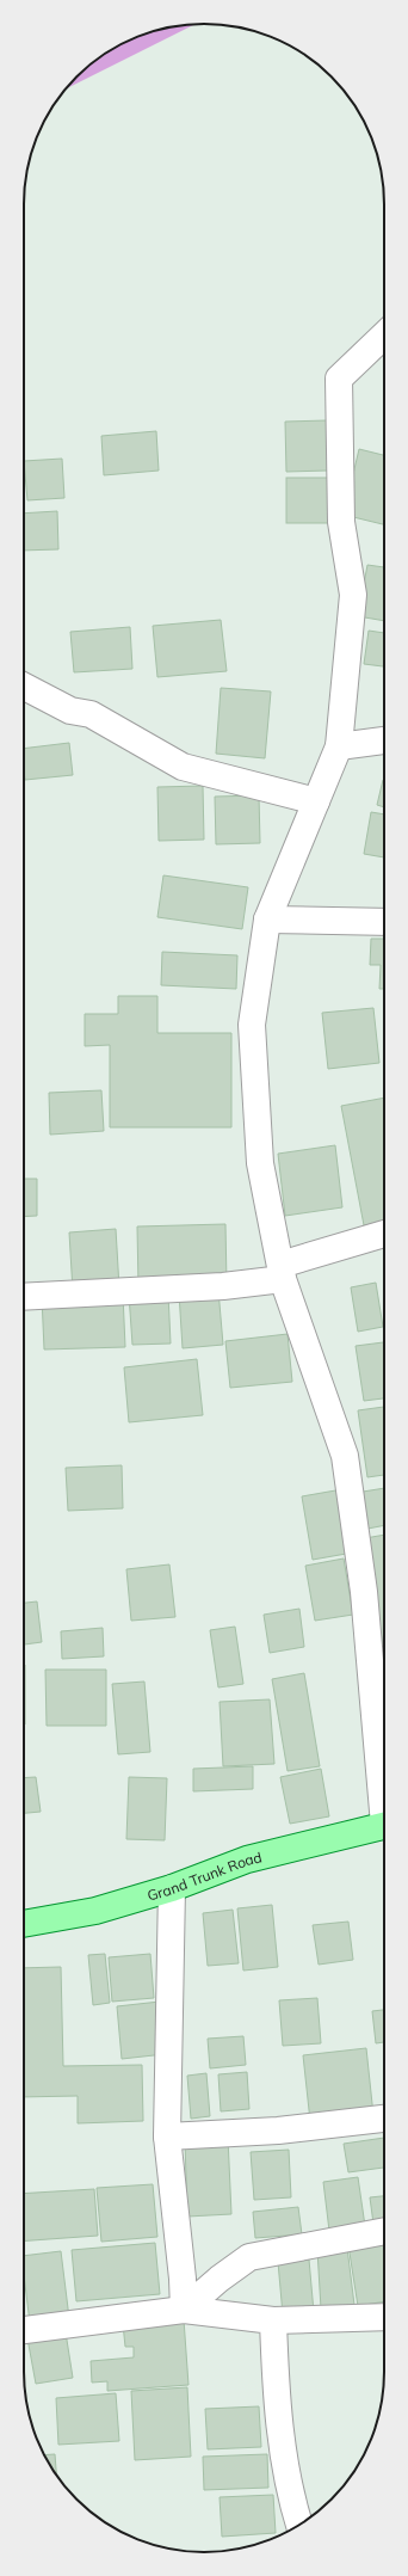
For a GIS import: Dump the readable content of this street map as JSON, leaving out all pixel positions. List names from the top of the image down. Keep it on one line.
{"streets":{"main road":["Grand Trunk Road"]}}
